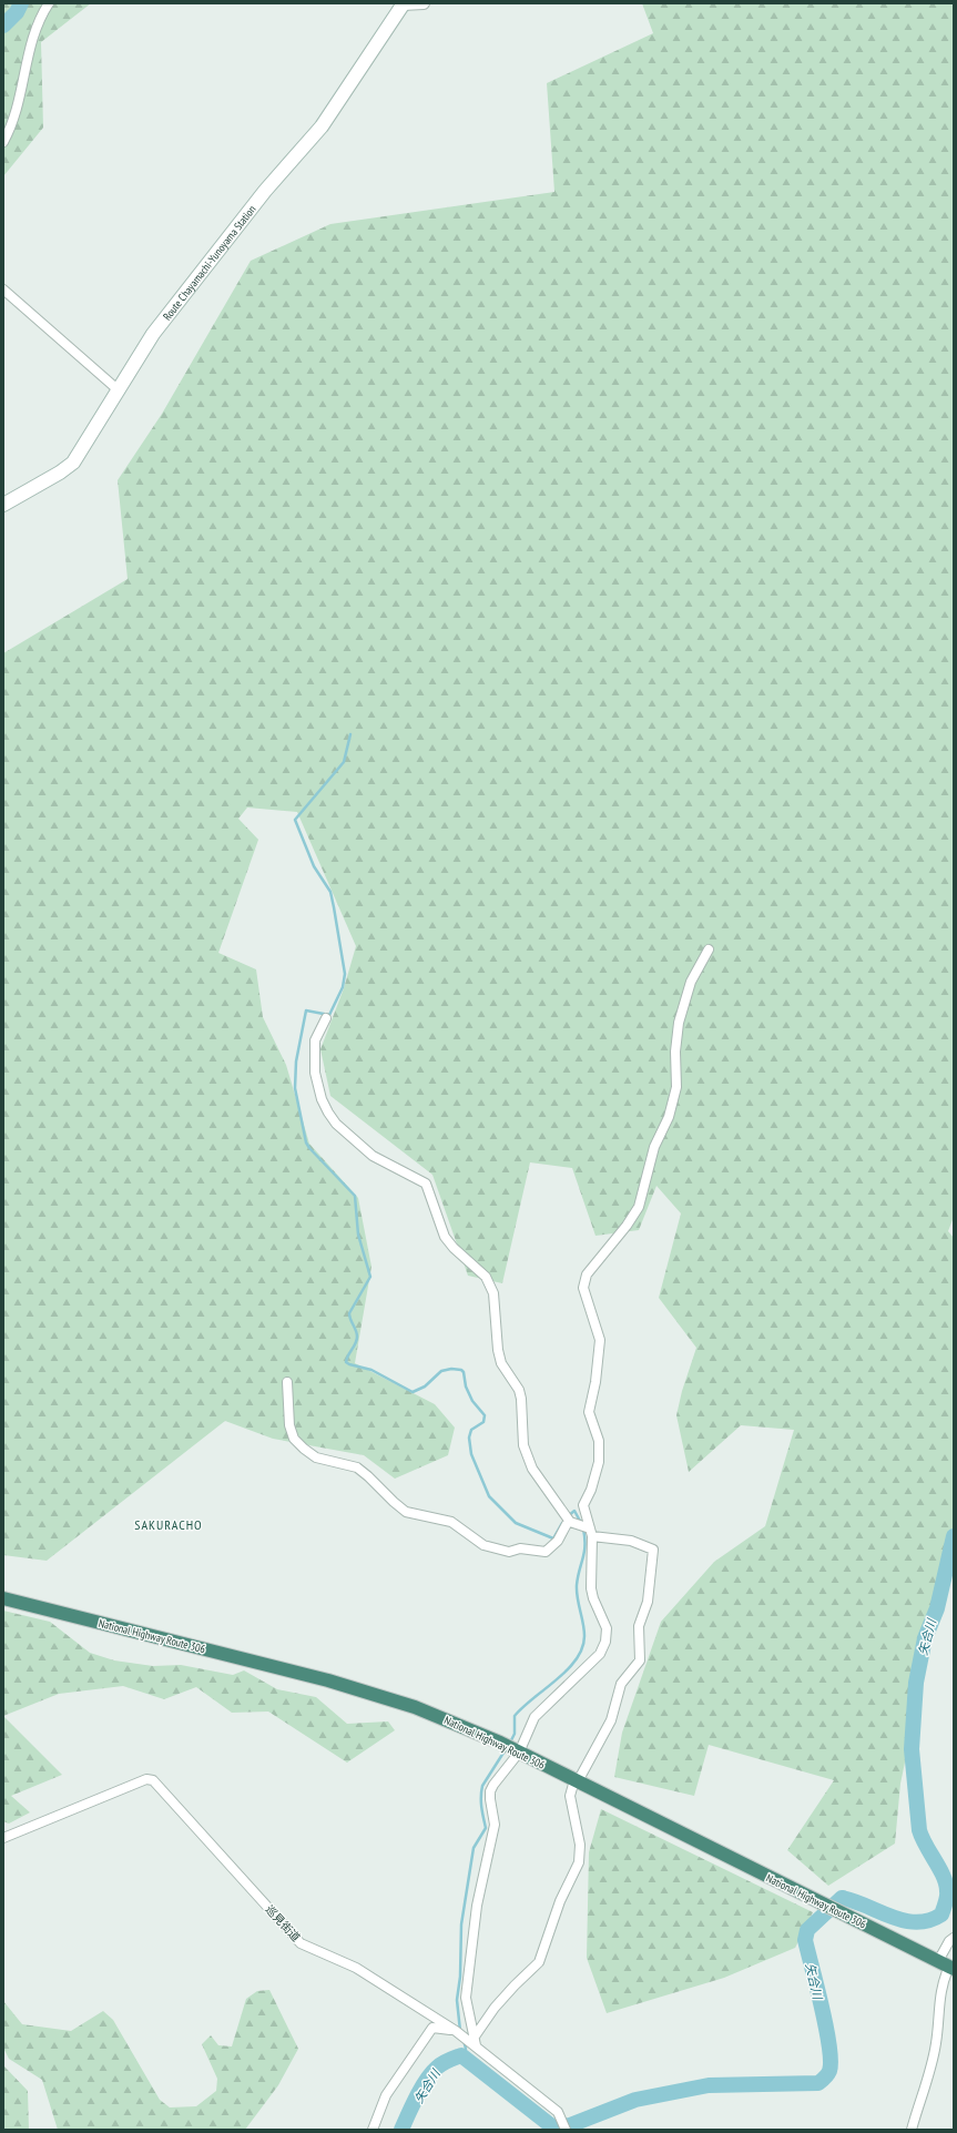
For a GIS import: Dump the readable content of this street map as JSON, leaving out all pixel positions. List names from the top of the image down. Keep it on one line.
{"streets":{"highway":["National Highway Route 306"],"main road":["Route Chayamachi-Yunoyama Station"],"street":["巡見街道"]},"districts":["SAKURACHO"],"water":["矢合川"]}
